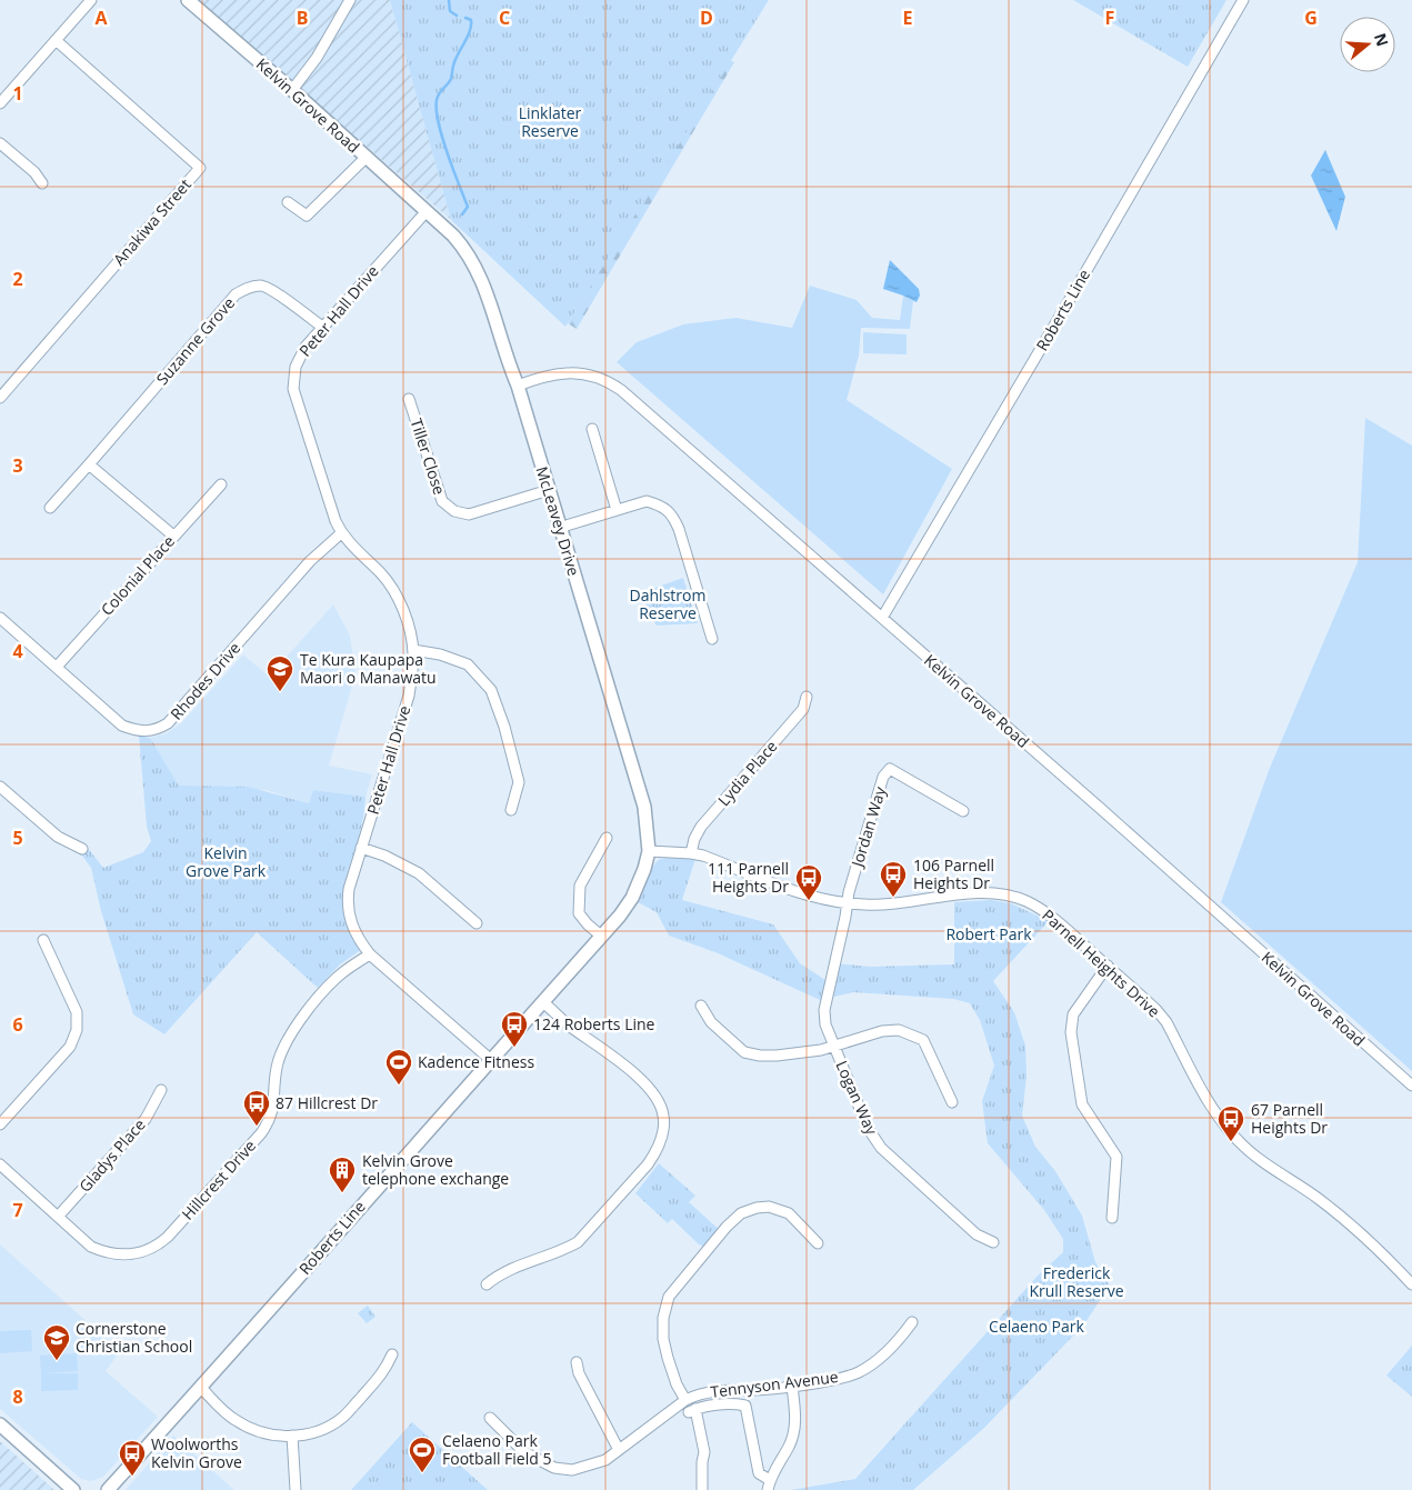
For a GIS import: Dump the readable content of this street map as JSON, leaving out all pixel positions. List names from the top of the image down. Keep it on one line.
{"streets":{"main road":["Kelvin Grove Road","Roberts Line","McLeavey Drive"],"street":["Anakiwa Street","Peter Hall Drive","Suzanne Grove","Tiller Close","Colonial Place","Rhodes Drive","Lydia Place","Jordan Way","Parnell Heights Drive","Logan Way","Gladys Place","Hillcrest Drive","Tennyson Avenue"]},"crossings":[["Kelvin Grove Road","Roberts Line"],["Kelvin Grove Road","Peter Hall Drive"],["Kelvin Grove Road","McLeavey Drive"],["Roberts Line","Peter Hall Drive"],["Roberts Line","McLeavey Drive"],["Roberts Line","Parnell Heights Drive"],["Peter Hall Drive","Suzanne Grove"],["Peter Hall Drive","McLeavey Drive"],["Peter Hall Drive","Rhodes Drive"],["Peter Hall Drive","Hillcrest Drive"],["Tiller Close","McLeavey Drive"],["McLeavey Drive","Parnell Heights Drive"],["Colonial Place","Rhodes Drive"],["Lydia Place","Parnell Heights Drive"],["Jordan Way","Parnell Heights Drive"],["Jordan Way","Logan Way"],["Parnell Heights Drive","Logan Way"],["Gladys Place","Hillcrest Drive"]],"parks":["Linklater Reserve","Dahlstrom Reserve","Kelvin Grove Park","Robert Park","Frederick Krull Reserve","Celaeno Park"],"places":{"school or university":["Te Kura Kaupapa Maori o Manawatu","Cornerstone Christian School"],"bus stop":["106 Parnell Heights Dr","111 Parnell Heights Dr","124 Roberts Line","87 Hillcrest Dr","67 Parnell Heights Dr","Woolworths Kelvin Grove"],"sports":["Kadence Fitness","Celaeno Park Football Field 5"],"building":["Kelvin Grove telephone exchange"]},"north":"right","grid":{"columns":["A","B","C","D","E","F","G"],"rows":["1","2","3","4","5","6","7","8"]}}
